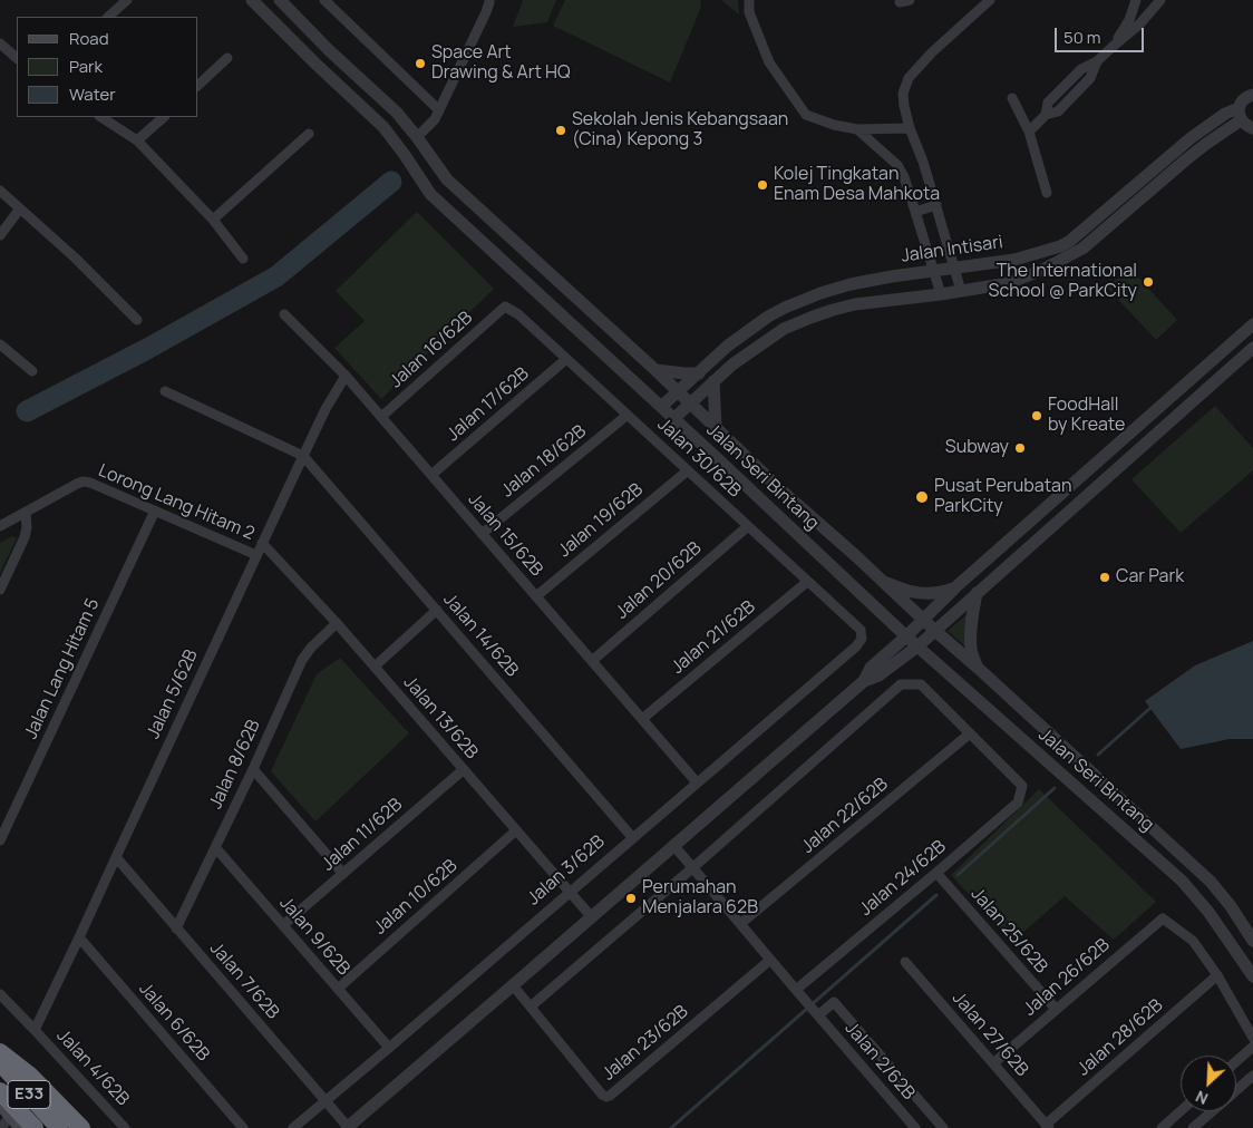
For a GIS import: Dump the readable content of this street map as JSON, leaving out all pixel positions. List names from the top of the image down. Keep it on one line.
{"streets":{"highway":["E33"],"street":["Jalan Intisari","Jalan 16/62B","Jalan 17/62B","Jalan 30/62B","Jalan 18/62B","Jalan Seri Bintang","Lorong Lang Hitam 2","Jalan 19/62B","Jalan 15/62B","Jalan 20/62B","Jalan 14/62B","Jalan 21/62B","Jalan Lang Hitam 5","Jalan 5/62B","Jalan 13/62B","Jalan 8/62B","Jalan 22/62B","Jalan 11/62B","Jalan 3/62B","Jalan 24/62B","Jalan 10/62B","Jalan 25/62B","Jalan 9/62B","Jalan 26/62B","Jalan 7/62B","Jalan 6/62B","Jalan 27/62B","Jalan 28/62B","Jalan 23/62B","Jalan 2/62B","Jalan 4/62B"]},"crossings":[["Jalan Intisari","Jalan Seri Bintang"],["Jalan 16/62B","Jalan 30/62B"],["Jalan 16/62B","Jalan 15/62B"],["Jalan 17/62B","Jalan 30/62B"],["Jalan 17/62B","Jalan 15/62B"],["Jalan 30/62B","Jalan 18/62B"],["Jalan 30/62B","Jalan 19/62B"],["Jalan 30/62B","Jalan 20/62B"],["Jalan 30/62B","Jalan 21/62B"],["Jalan 30/62B","Jalan 3/62B"],["Jalan 18/62B","Jalan 15/62B"],["Lorong Lang Hitam 2","Jalan Lang Hitam 5"],["Lorong Lang Hitam 2","Jalan 5/62B"],["Jalan 19/62B","Jalan 15/62B"],["Jalan 15/62B","Jalan 20/62B"],["Jalan 15/62B","Jalan 21/62B"],["Jalan 15/62B","Jalan 5/62B"],["Jalan 15/62B","Jalan 3/62B"],["Jalan 14/62B","Jalan 5/62B"],["Jalan 14/62B","Jalan 3/62B"],["Jalan 5/62B","Jalan 13/62B"],["Jalan 5/62B","Jalan 7/62B"],["Jalan 5/62B","Jalan 6/62B"],["Jalan 5/62B","Jalan 4/62B"],["Jalan 13/62B","Jalan 8/62B"],["Jalan 13/62B","Jalan 11/62B"],["Jalan 13/62B","Jalan 3/62B"],["Jalan 13/62B","Jalan 10/62B"],["Jalan 8/62B","Jalan 9/62B"],["Jalan 8/62B","Jalan 7/62B"],["Jalan 22/62B","Jalan 24/62B"],["Jalan 22/62B","Jalan 2/62B"],["Jalan 11/62B","Jalan 9/62B"],["Jalan 3/62B","Jalan 9/62B"],["Jalan 3/62B","Jalan 7/62B"],["Jalan 24/62B","Jalan 25/62B"],["Jalan 24/62B","Jalan 2/62B"],["Jalan 10/62B","Jalan 9/62B"],["Jalan 25/62B","Jalan 26/62B"],["Jalan 26/62B","Jalan 27/62B"],["Jalan 26/62B","Jalan 28/62B"],["Jalan 27/62B","Jalan 28/62B"],["Jalan 23/62B","Jalan 2/62B"]],"places":["Space Art Drawing & Art HQ","Sekolah Jenis Kebangsaan (Cina) Kepong 3","Kolej Tingkatan Enam Desa Mahkota","The International School @ ParkCity","FoodHall by Kreate","Subway","Pusat Perubatan ParkCity","Car Park","Perumahan Menjalara 62B"],"legend":["Road","Park","Water"],"scale_bar":"50 m","north":"bottom left"}
